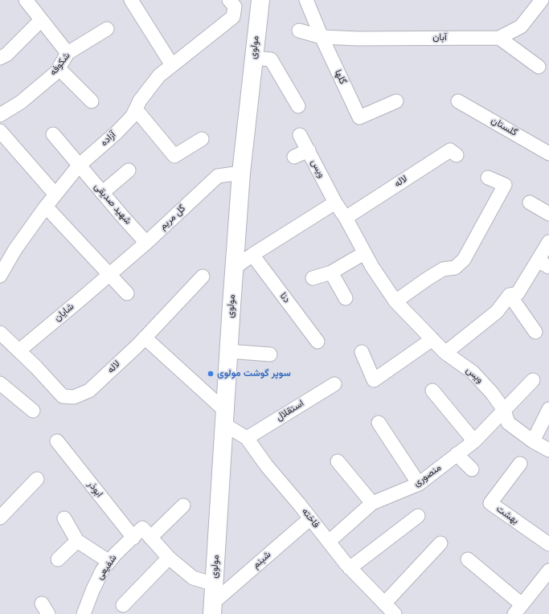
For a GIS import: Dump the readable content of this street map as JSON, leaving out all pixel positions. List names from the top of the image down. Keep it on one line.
{"streets":{"main road":["مولوی"],"street":["آبان","شکوفه","گلها","گلستان","آزاده","ویس","لاله","شهید صدیقی","گل مریم","دنا","شایان","استقلال","منصوری","ابوذر","بهشت","فاخته","شبنم","شفیعی"]},"crossings":[["آبان","گلها"],["مولوی","گل مریم"],["مولوی","ابوذر"],["مولوی","فاخته"],["مولوی","شبنم"],["آزاده","شهید صدیقی"],["ویس","لاله"],["ویس","منصوری"],["لاله","شایان"],["شهید صدیقی","گل مریم"],["گل مریم","شایان"],["استقلال","فاخته"],["منصوری","فاخته"],["ابوذر","شفیعی"],["فاخته","شبنم"]],"places":["سوپر گوشت مولوی"]}
